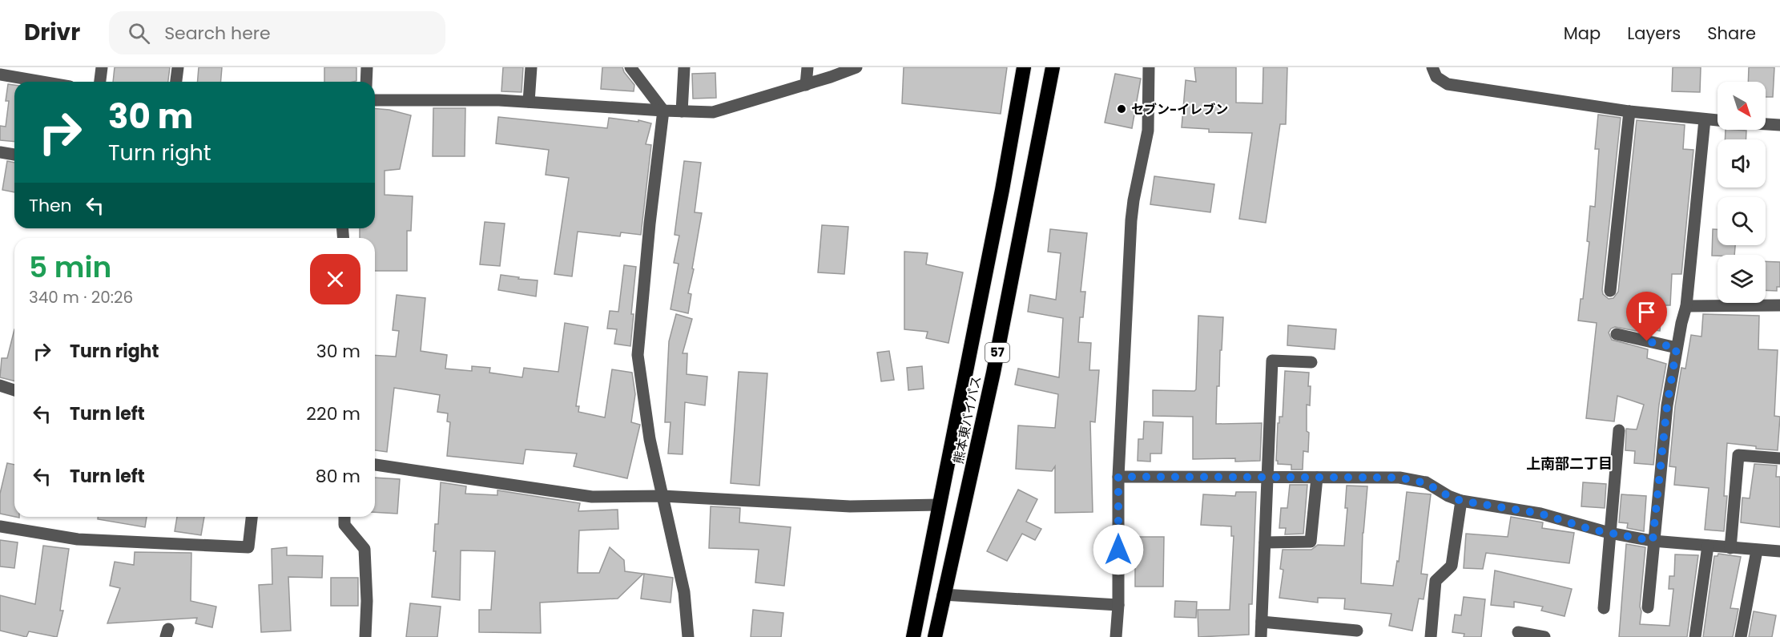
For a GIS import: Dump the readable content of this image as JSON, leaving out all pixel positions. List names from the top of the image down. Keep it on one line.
{"streets":{"highway":["57","熊本東バイパス"]},"districts":["上南部二丁目"],"places":["セブン-イレブン"],"north":"bottom right","page":{"header":"Drivr","search":"Search here","nav":["Map","Layers","Share"],"turn":["30 m","Turn right"],"then":"Then","heading":["5 min","340 m · 20:26"],"list":[{"name":"Turn right","value":"30 m"},{"name":"Turn left","value":"220 m"},{"name":"Turn left","value":"80 m"}]}}
